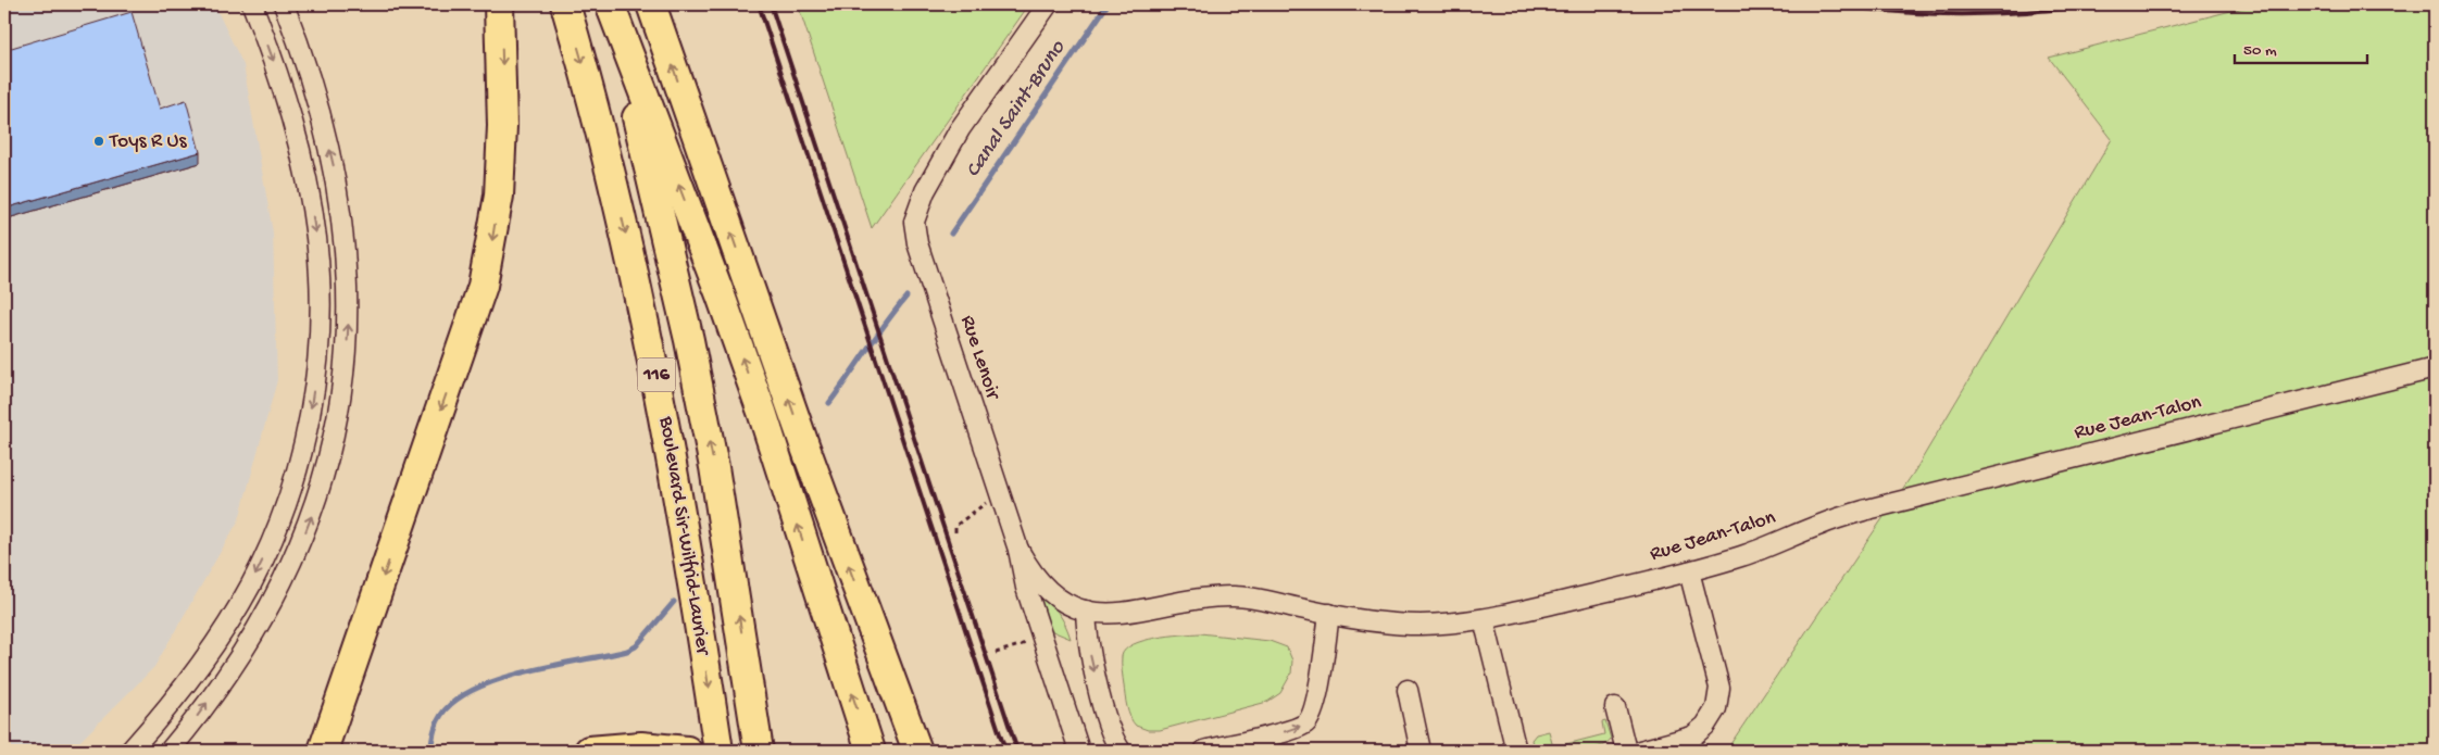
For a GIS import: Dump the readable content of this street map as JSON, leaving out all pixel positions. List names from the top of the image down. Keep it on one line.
{"streets":{"highway":["116","Boulevard Sir-Wilfrid-Laurier"],"street":["Rue Lenoir","Rue Jean-Talon"]},"crossings":[["Rue Lenoir","Rue Jean-Talon"]],"water":["Canal Saint-Bruno"],"places":["Toys R Us"],"scale_bar":"50 m"}
